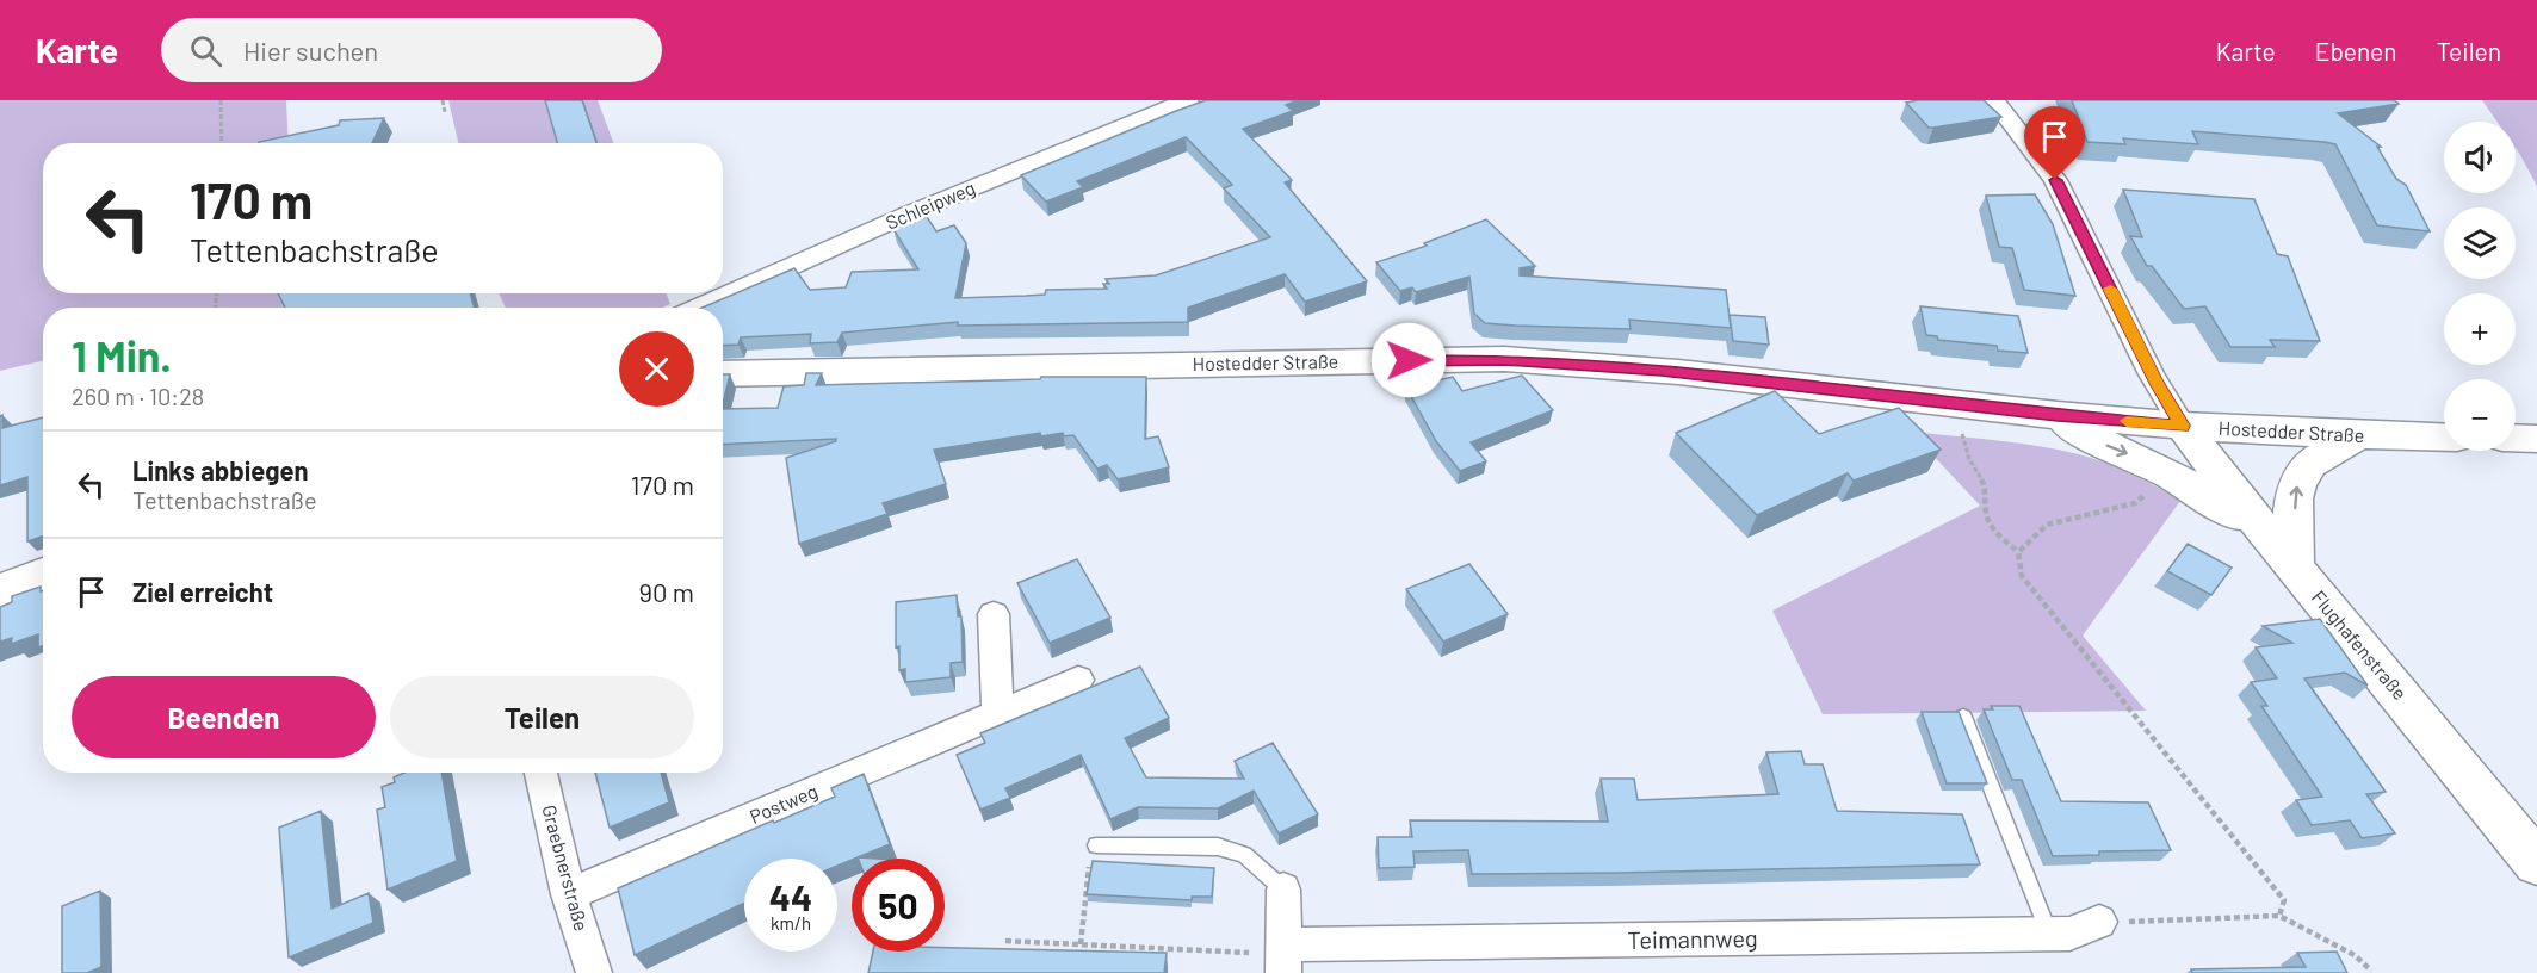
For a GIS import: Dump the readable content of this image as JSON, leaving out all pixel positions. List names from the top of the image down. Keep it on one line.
{"streets":{"main road":["Hostedder Straße","Flughafenstraße"],"street":["Schleipweg","Postweg","Graebnerstraße","Teimannweg"]},"crossings":[["Hostedder Straße","Flughafenstraße"],["Postweg","Graebnerstraße"]],"page":{"header":"Karte","search":"Hier suchen","nav":["Karte","Ebenen","Teilen"],"map_buttons":["+","−"],"turn":["170 m","Tettenbachstraße"],"heading":["1 Min.","260 m · 10:28"],"list":[{"name":"Links abbiegen","note":"Tettenbachstraße","value":"170 m"},{"name":"Ziel erreicht","value":"90 m"}],"buttons":["Beenden","Teilen"],"speed":"44 km/h","limit":"50"}}
